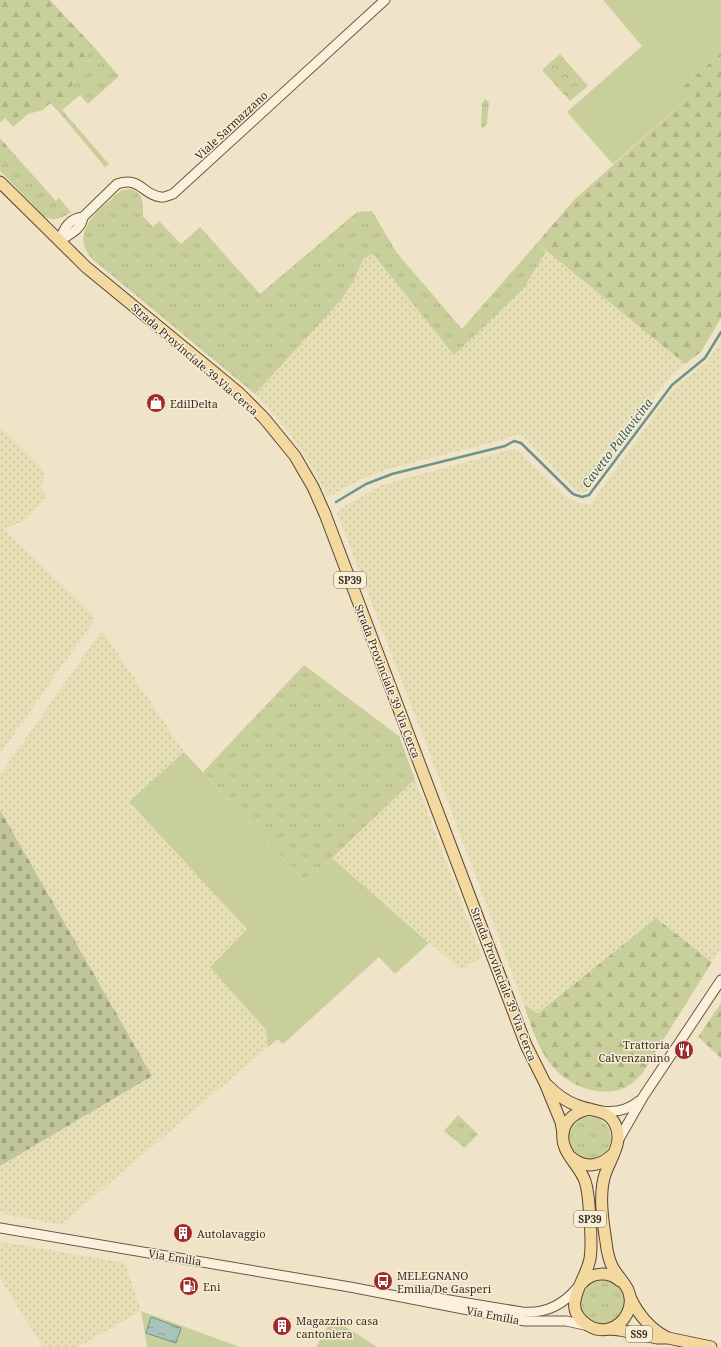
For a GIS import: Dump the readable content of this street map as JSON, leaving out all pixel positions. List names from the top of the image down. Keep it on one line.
{"streets":{"main road":["Strada Provinciale 39 Via Cerca","SP39","SS9"],"street":["Viale Sarmazzano","Via Emilia"]},"crossings":[["Viale Sarmazzano","Strada Provinciale 39 Via Cerca"],["Strada Provinciale 39 Via Cerca","SP39"],["Strada Provinciale 39 Via Cerca","Via Emilia"],["Strada Provinciale 39 Via Cerca","SS9"],["SP39","Via Emilia"],["SP39","SS9"],["Via Emilia","SS9"]],"water":["Cavetto Pallavicina"],"places":{"shop":["EdilDelta"],"restaurant":["Trattoria Calvenzanino"],"building":["Autolavaggio","Magazzino casa cantoniera"],"bus stop":["MELEGNANO Emilia/De Gasperi"],"fuel station":["Eni"]}}
